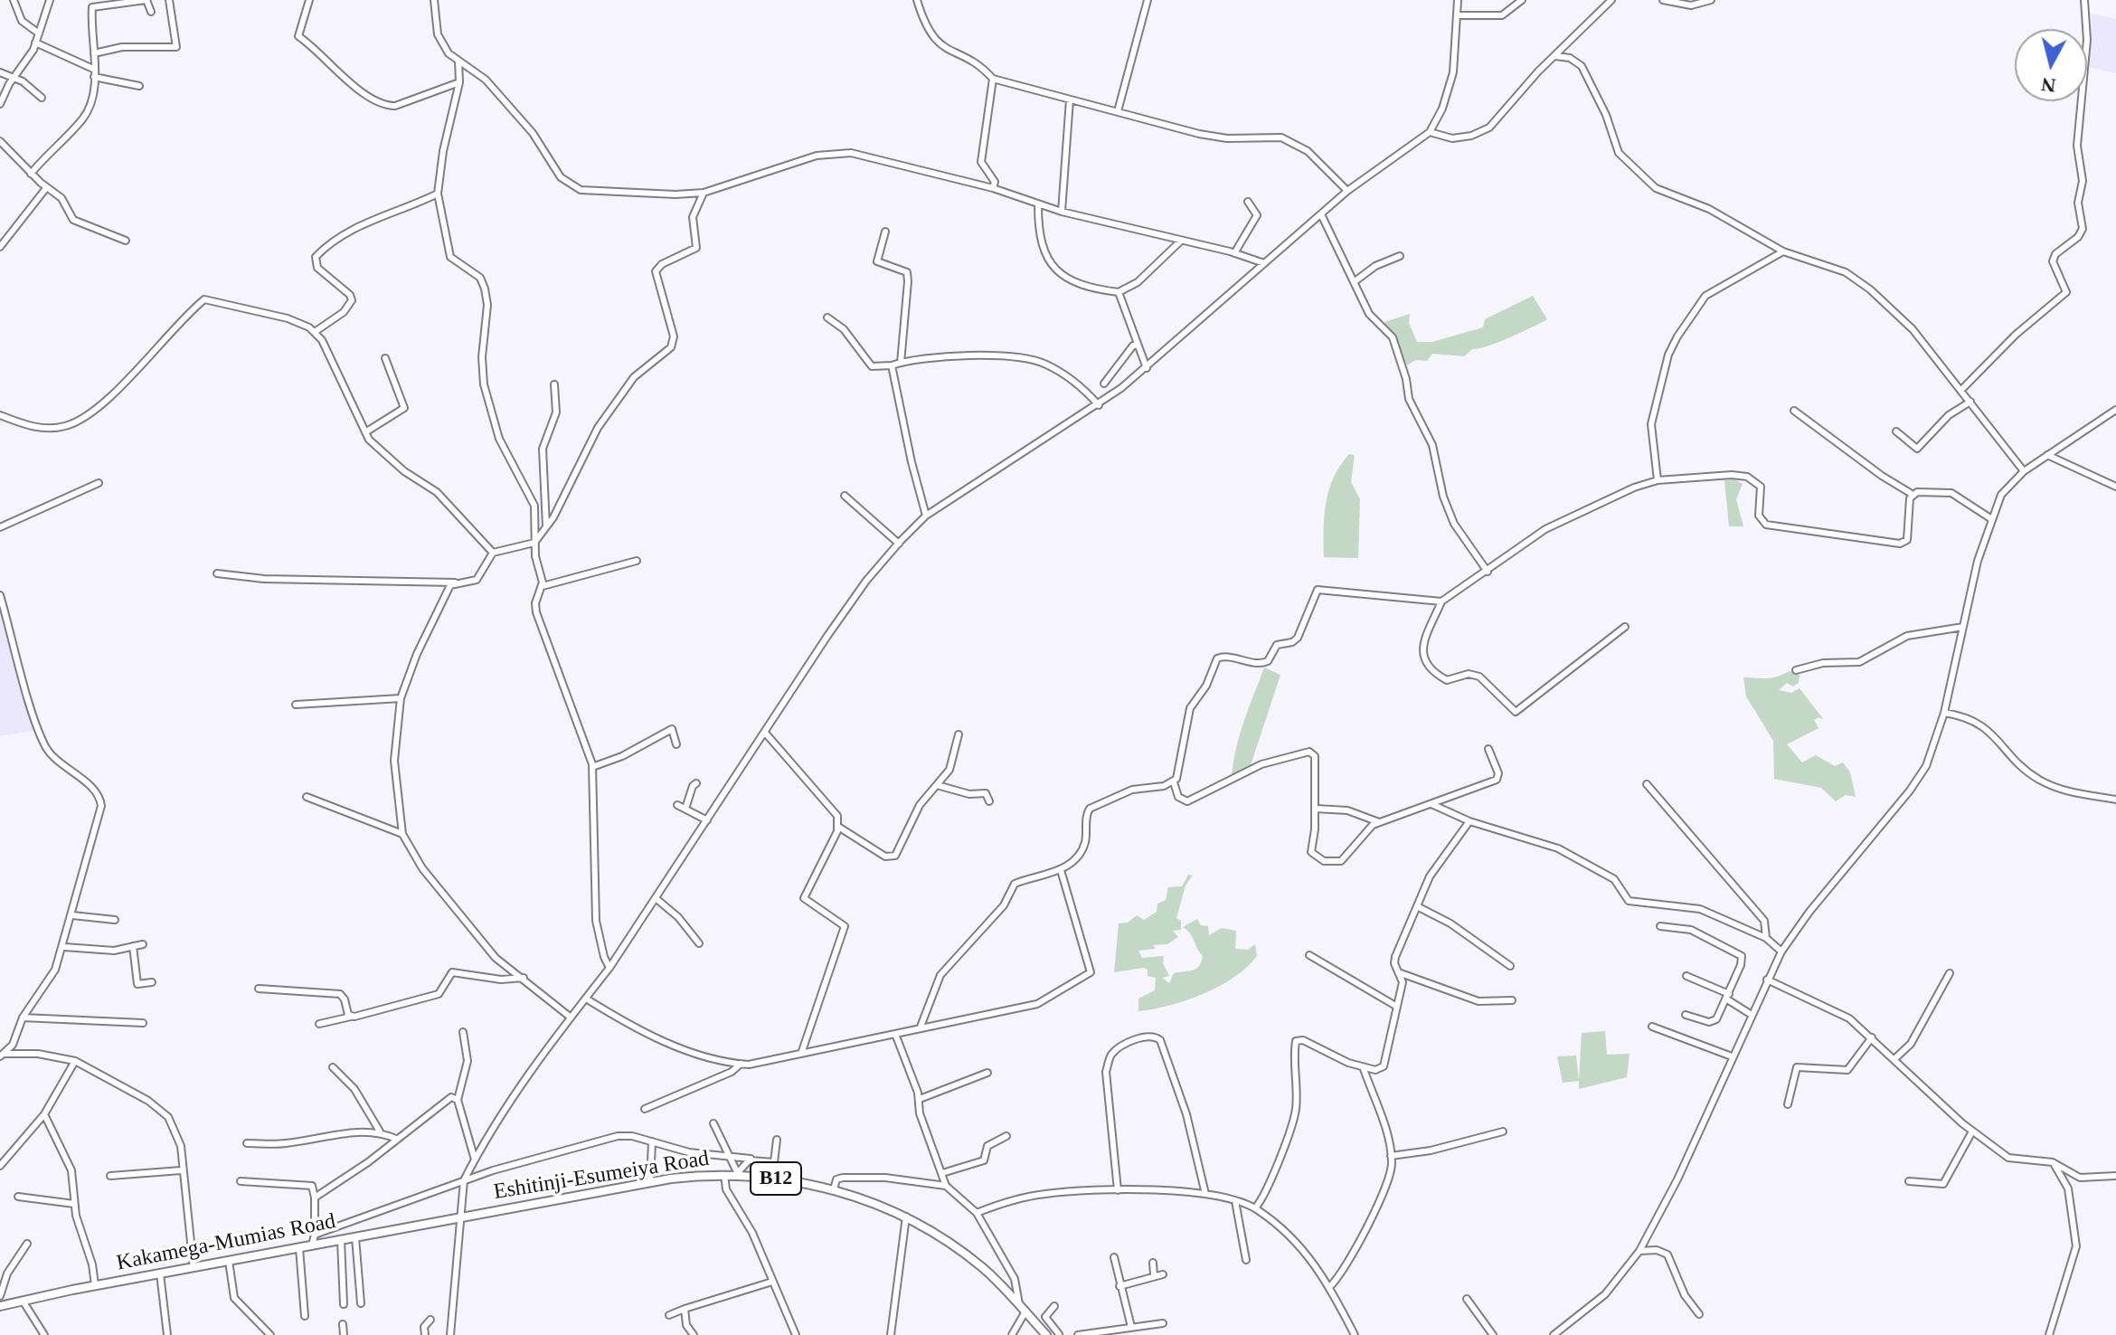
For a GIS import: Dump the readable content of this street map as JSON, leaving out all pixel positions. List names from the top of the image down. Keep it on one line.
{"streets":{"highway":["Eshitinji-Esumeiya Road","B12","Kakamega-Mumias Road"]},"crossings":[["Eshitinji-Esumeiya Road","Kakamega-Mumias Road"]],"north":"bottom"}
